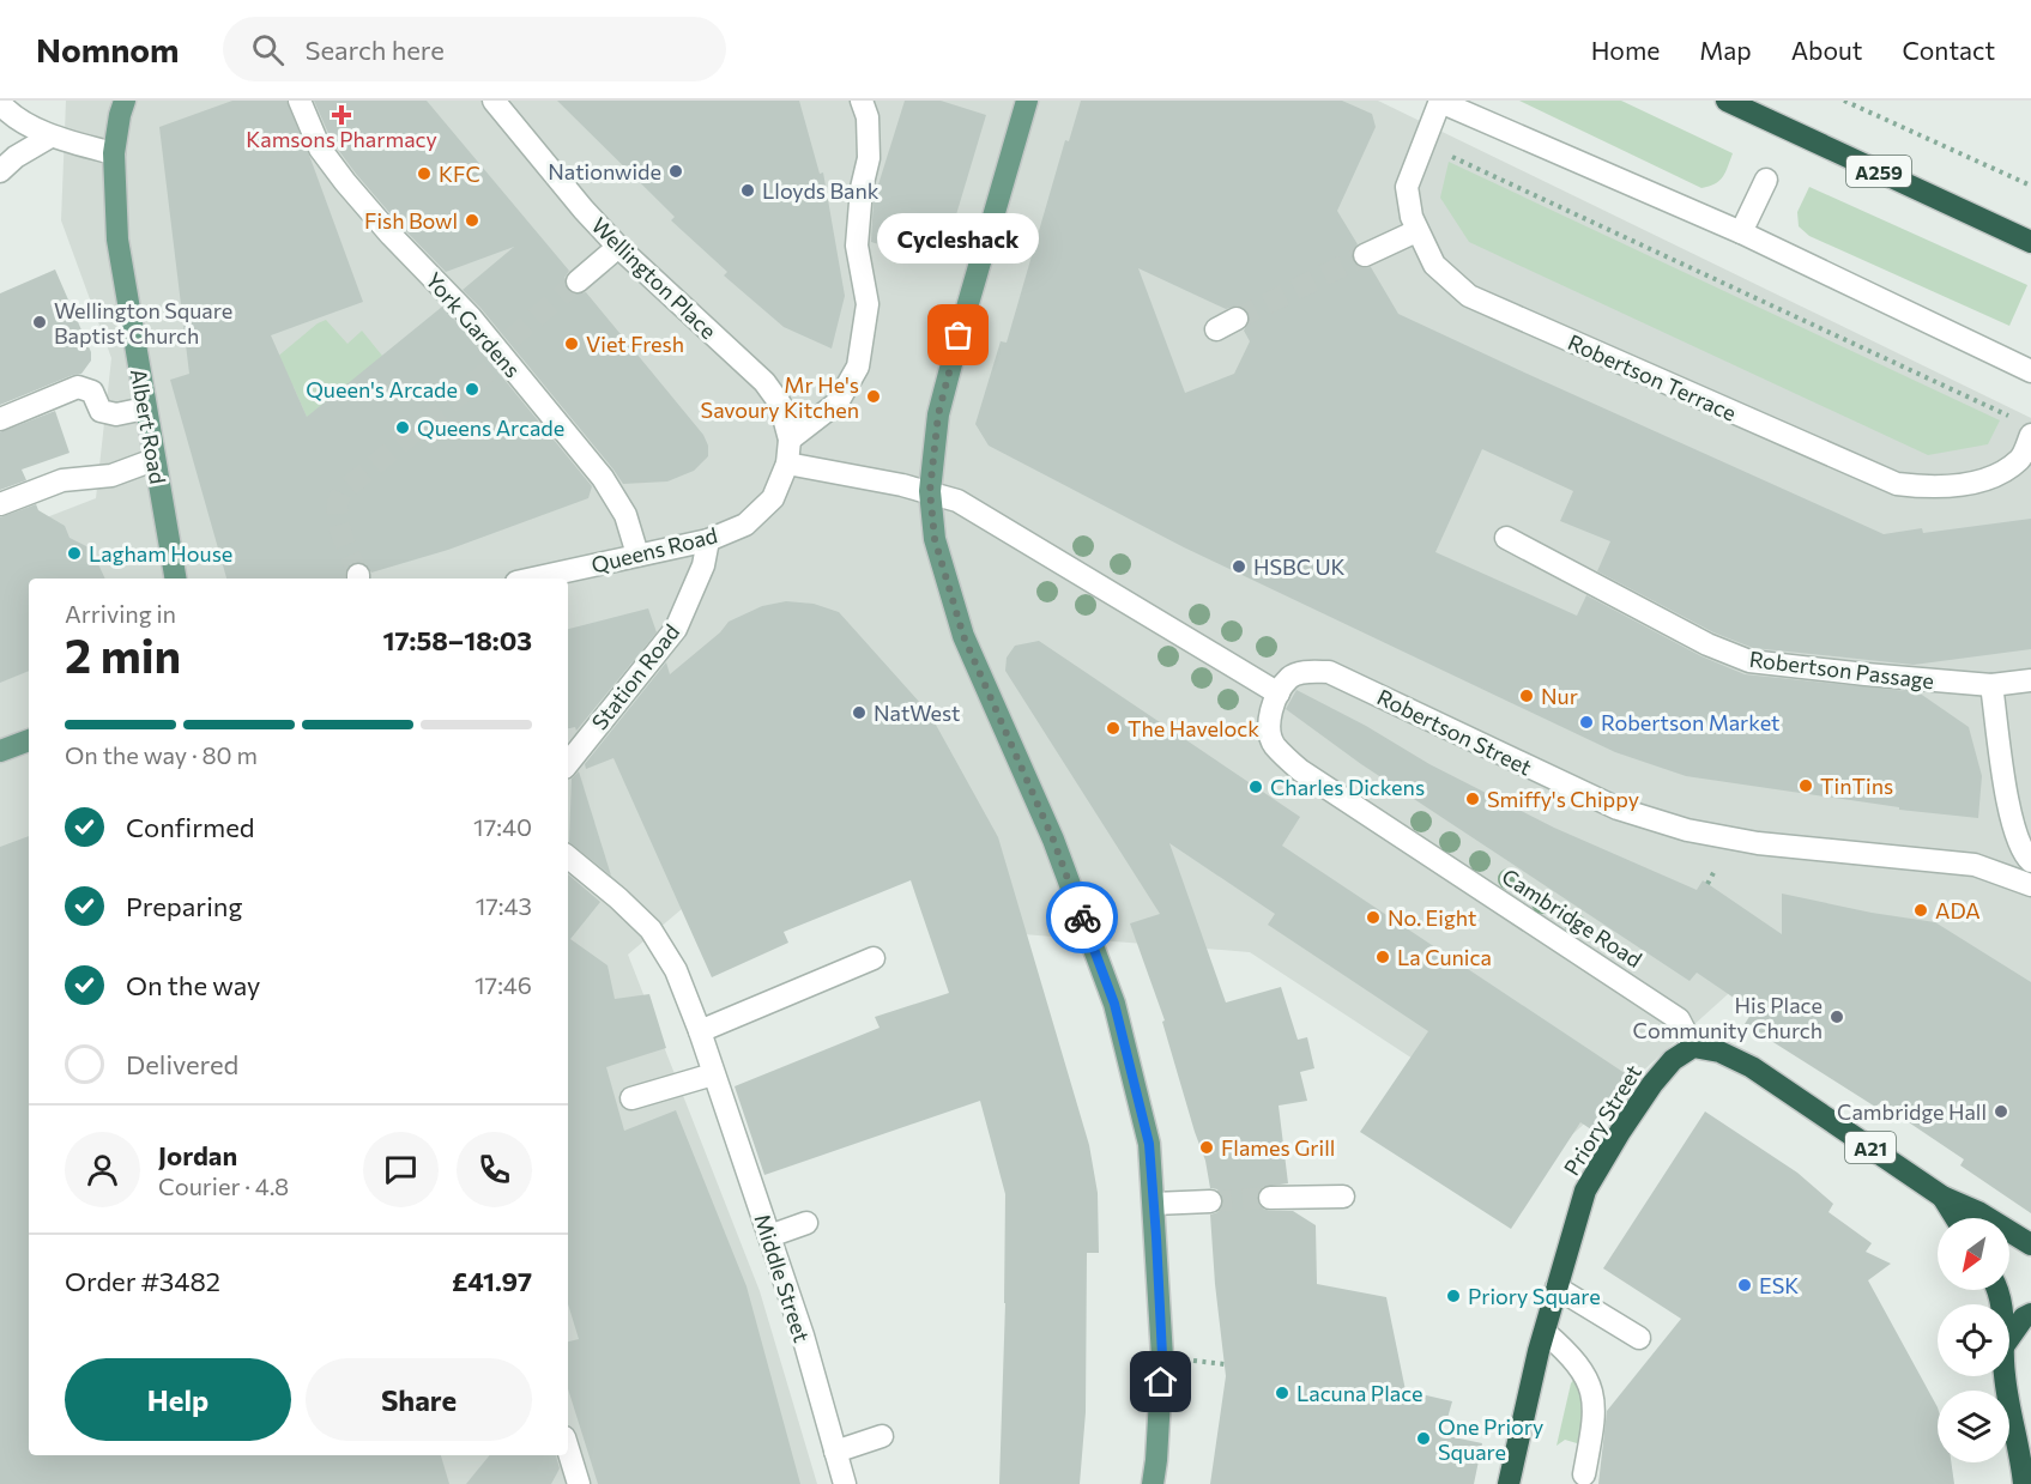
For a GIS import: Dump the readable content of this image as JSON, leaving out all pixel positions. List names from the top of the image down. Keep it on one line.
{"streets":{"highway":["A259","Priory Street","A21"],"main road":["Albert Road"],"street":["Wellington Place","York Gardens","Robertson Terrace","Queens Road","Robertson Passage","Station Road","Robertson Street","Cambridge Road","Middle Street"]},"crossings":[["Wellington Place","Queens Road"],["York Gardens","Queens Road"],["Queens Road","Station Road"],["Robertson Street","Cambridge Road"],["Cambridge Road","Priory Street"],["Cambridge Road","A21"],["Priory Street","A21"]],"places":{"health":["Kamsons Pharmacy"],"other":["Nationwide","KFC","Lloyds Bank","Fish Bowl","Wellington Square Baptist Church","Cycleshack","Viet Fresh","Queen's Arcade","Mr He's Savoury Kitchen","Queens Arcade","Lagham House","HSBC UK","Nur","NatWest","Robertson Market","The Havelock","TinTins","Charles Dickens","Smiffy's Chippy","ADA","No. Eight","La Cunica","His Place Community Church","Cambridge Hall","Flames Grill","ESK","Priory Square","Lacuna Place","One Priory Square"]},"north":"bottom left","page":{"header":"Nomnom","search":"Search here","nav":["Home","Map","About","Contact"],"bubble":"Cycleshack","heading":["2 min","Arriving in","17:58–18:03"],"panel":["Jordan","Courier · 4.8","Order #3482","£41.97"],"bar":"On the way · 80 m","list":[["Confirmed","17:40"],["Preparing","17:43"],["On the way","17:46"],"Delivered"],"buttons":["Help","Share"]}}
